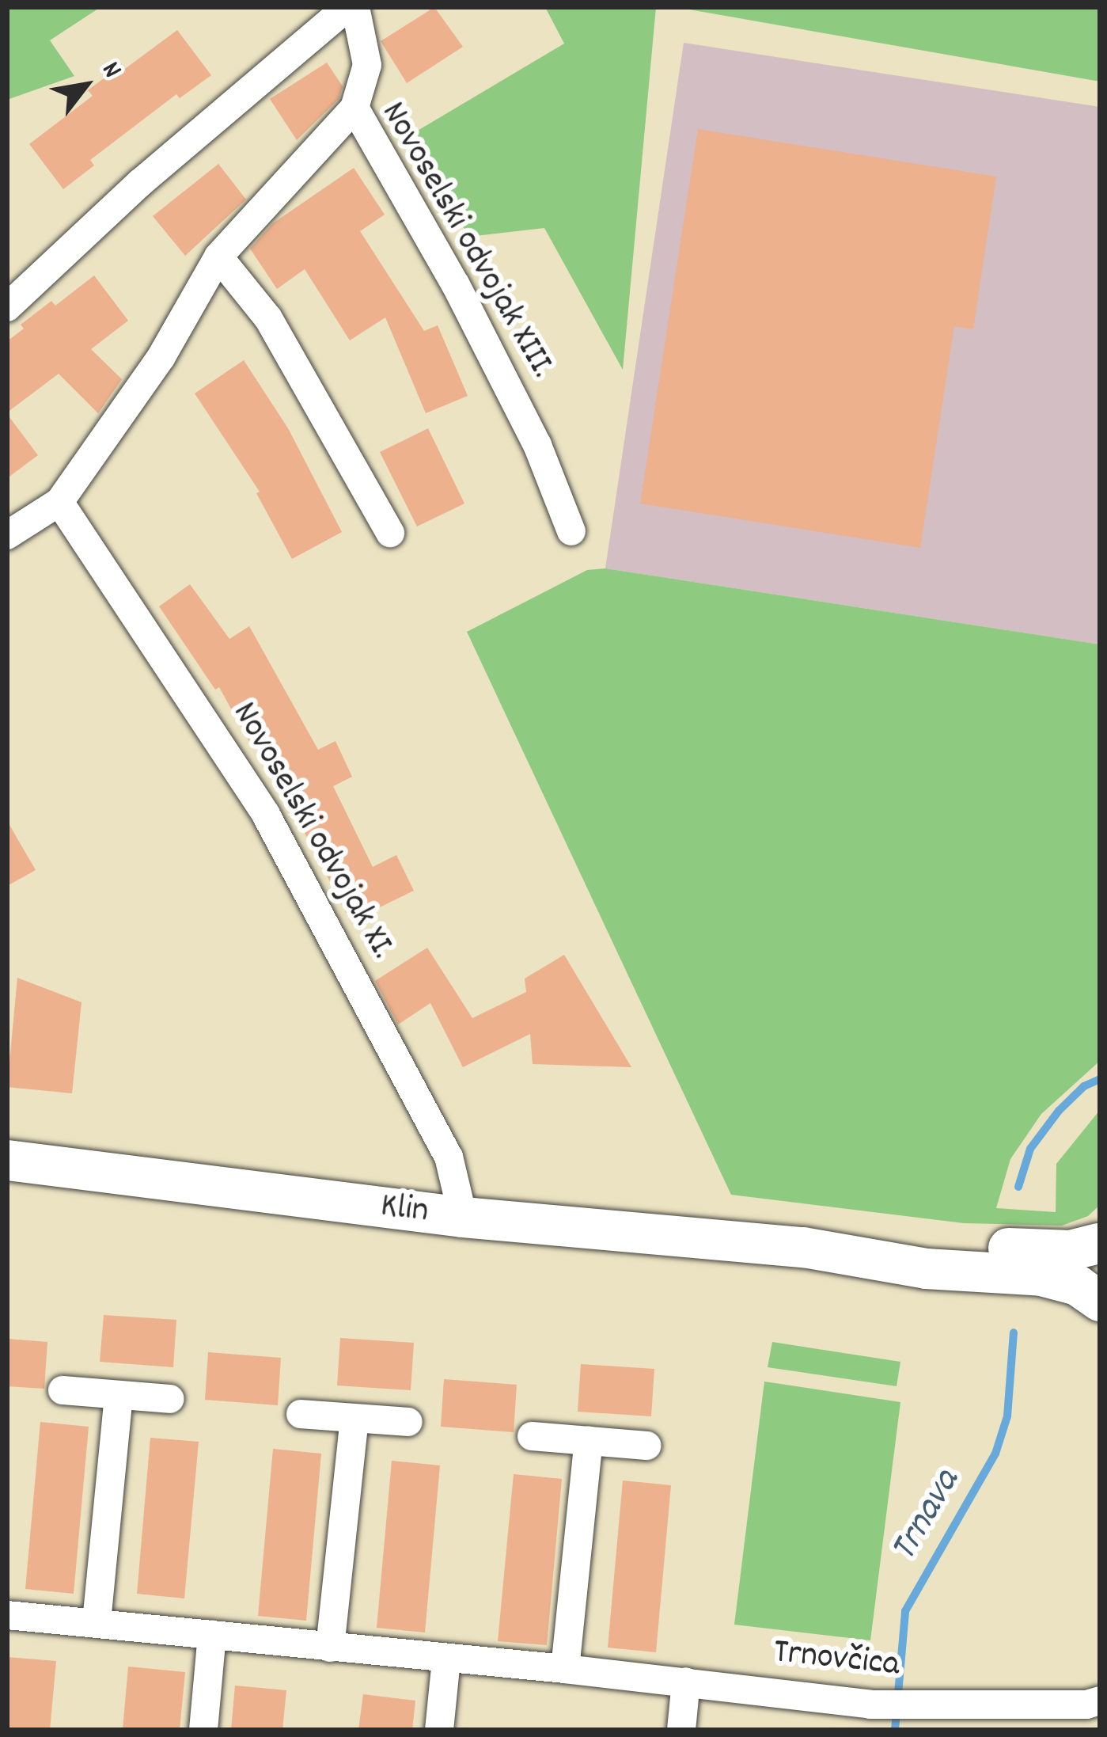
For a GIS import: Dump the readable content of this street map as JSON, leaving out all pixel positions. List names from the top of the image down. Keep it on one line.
{"streets":{"street":["Novoselski odvojak XIII.","Novoselski odvojak XI.","Klin","Trnovčica"]},"crossings":[["Novoselski odvojak XIII.","Novoselski odvojak XI."],["Novoselski odvojak XI.","Klin"]],"water":["Trnava"],"north":"top right"}
